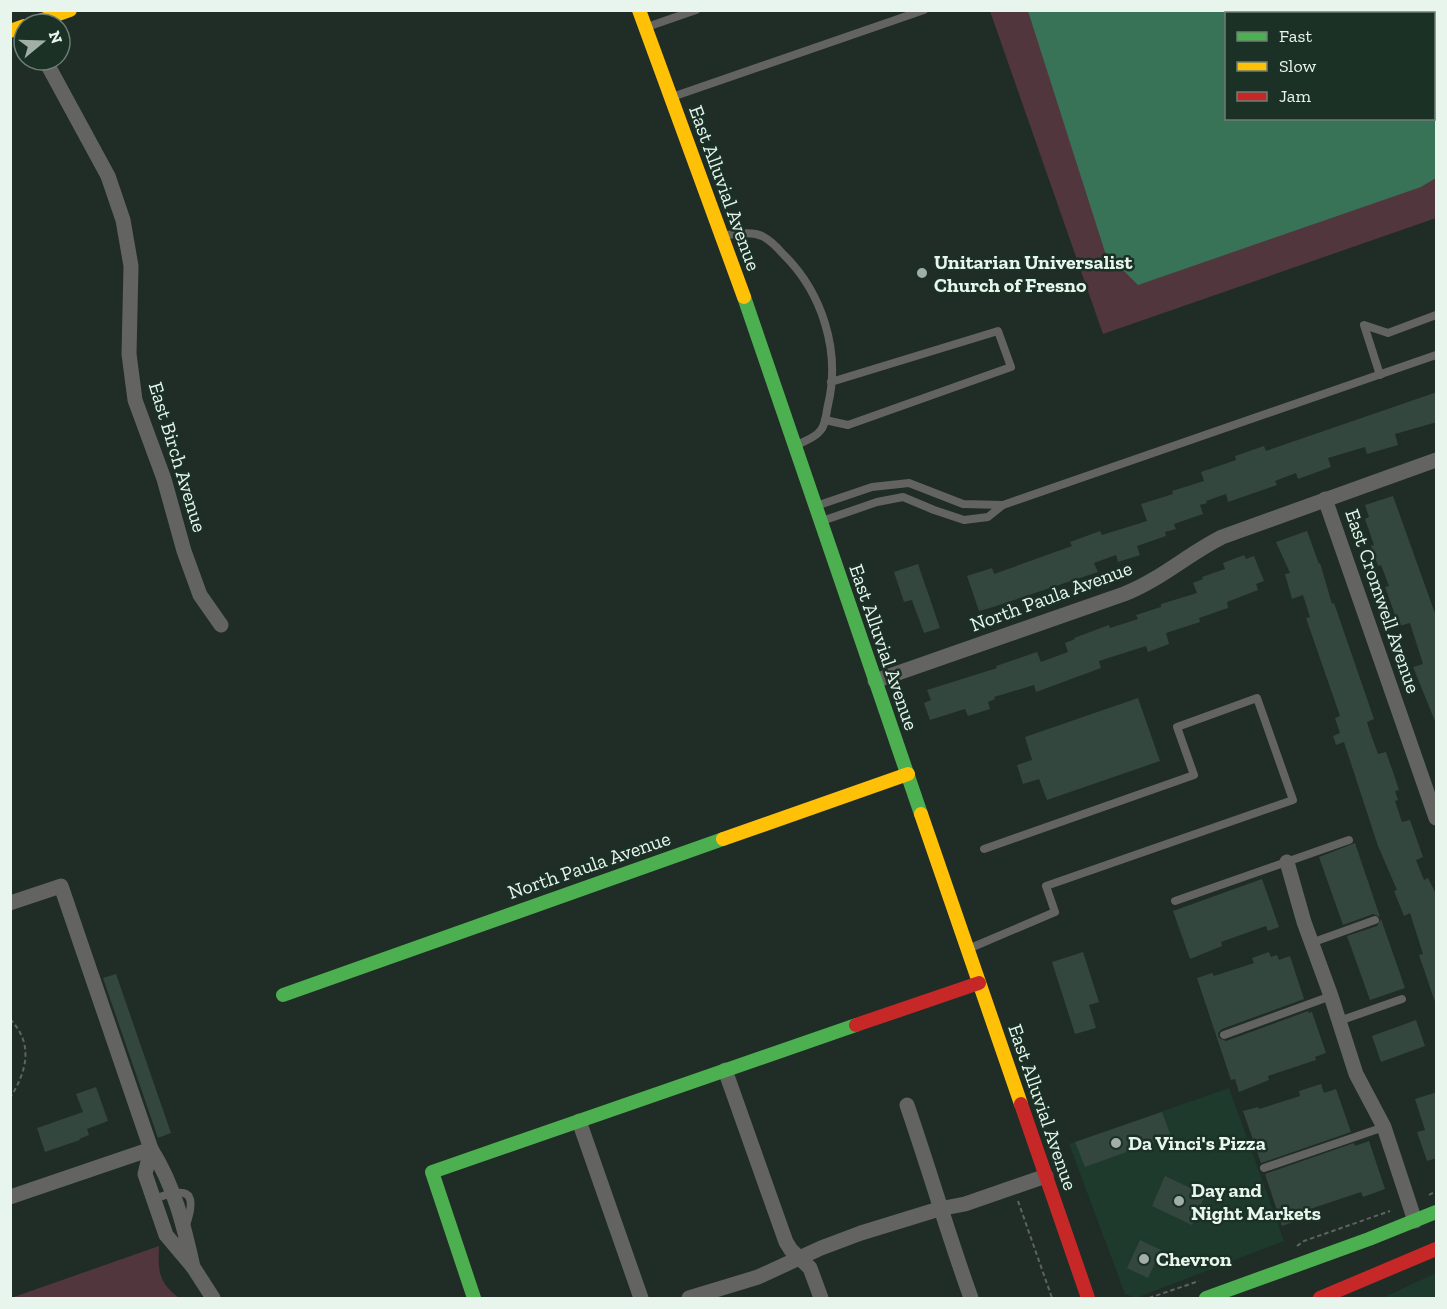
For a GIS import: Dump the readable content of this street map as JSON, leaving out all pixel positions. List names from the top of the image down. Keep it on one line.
{"streets":{"street":["East Alluvial Avenue","East Birch Avenue","North Paula Avenue","East Cromwell Avenue"]},"crossings":[["East Alluvial Avenue","North Paula Avenue"],["North Paula Avenue","East Cromwell Avenue"]],"places":["Unitarian Universalist Church of Fresno","Da Vinci's Pizza","Day and Night Markets","Chevron"],"legend":["Fast","Slow","Jam"],"north":"right"}
